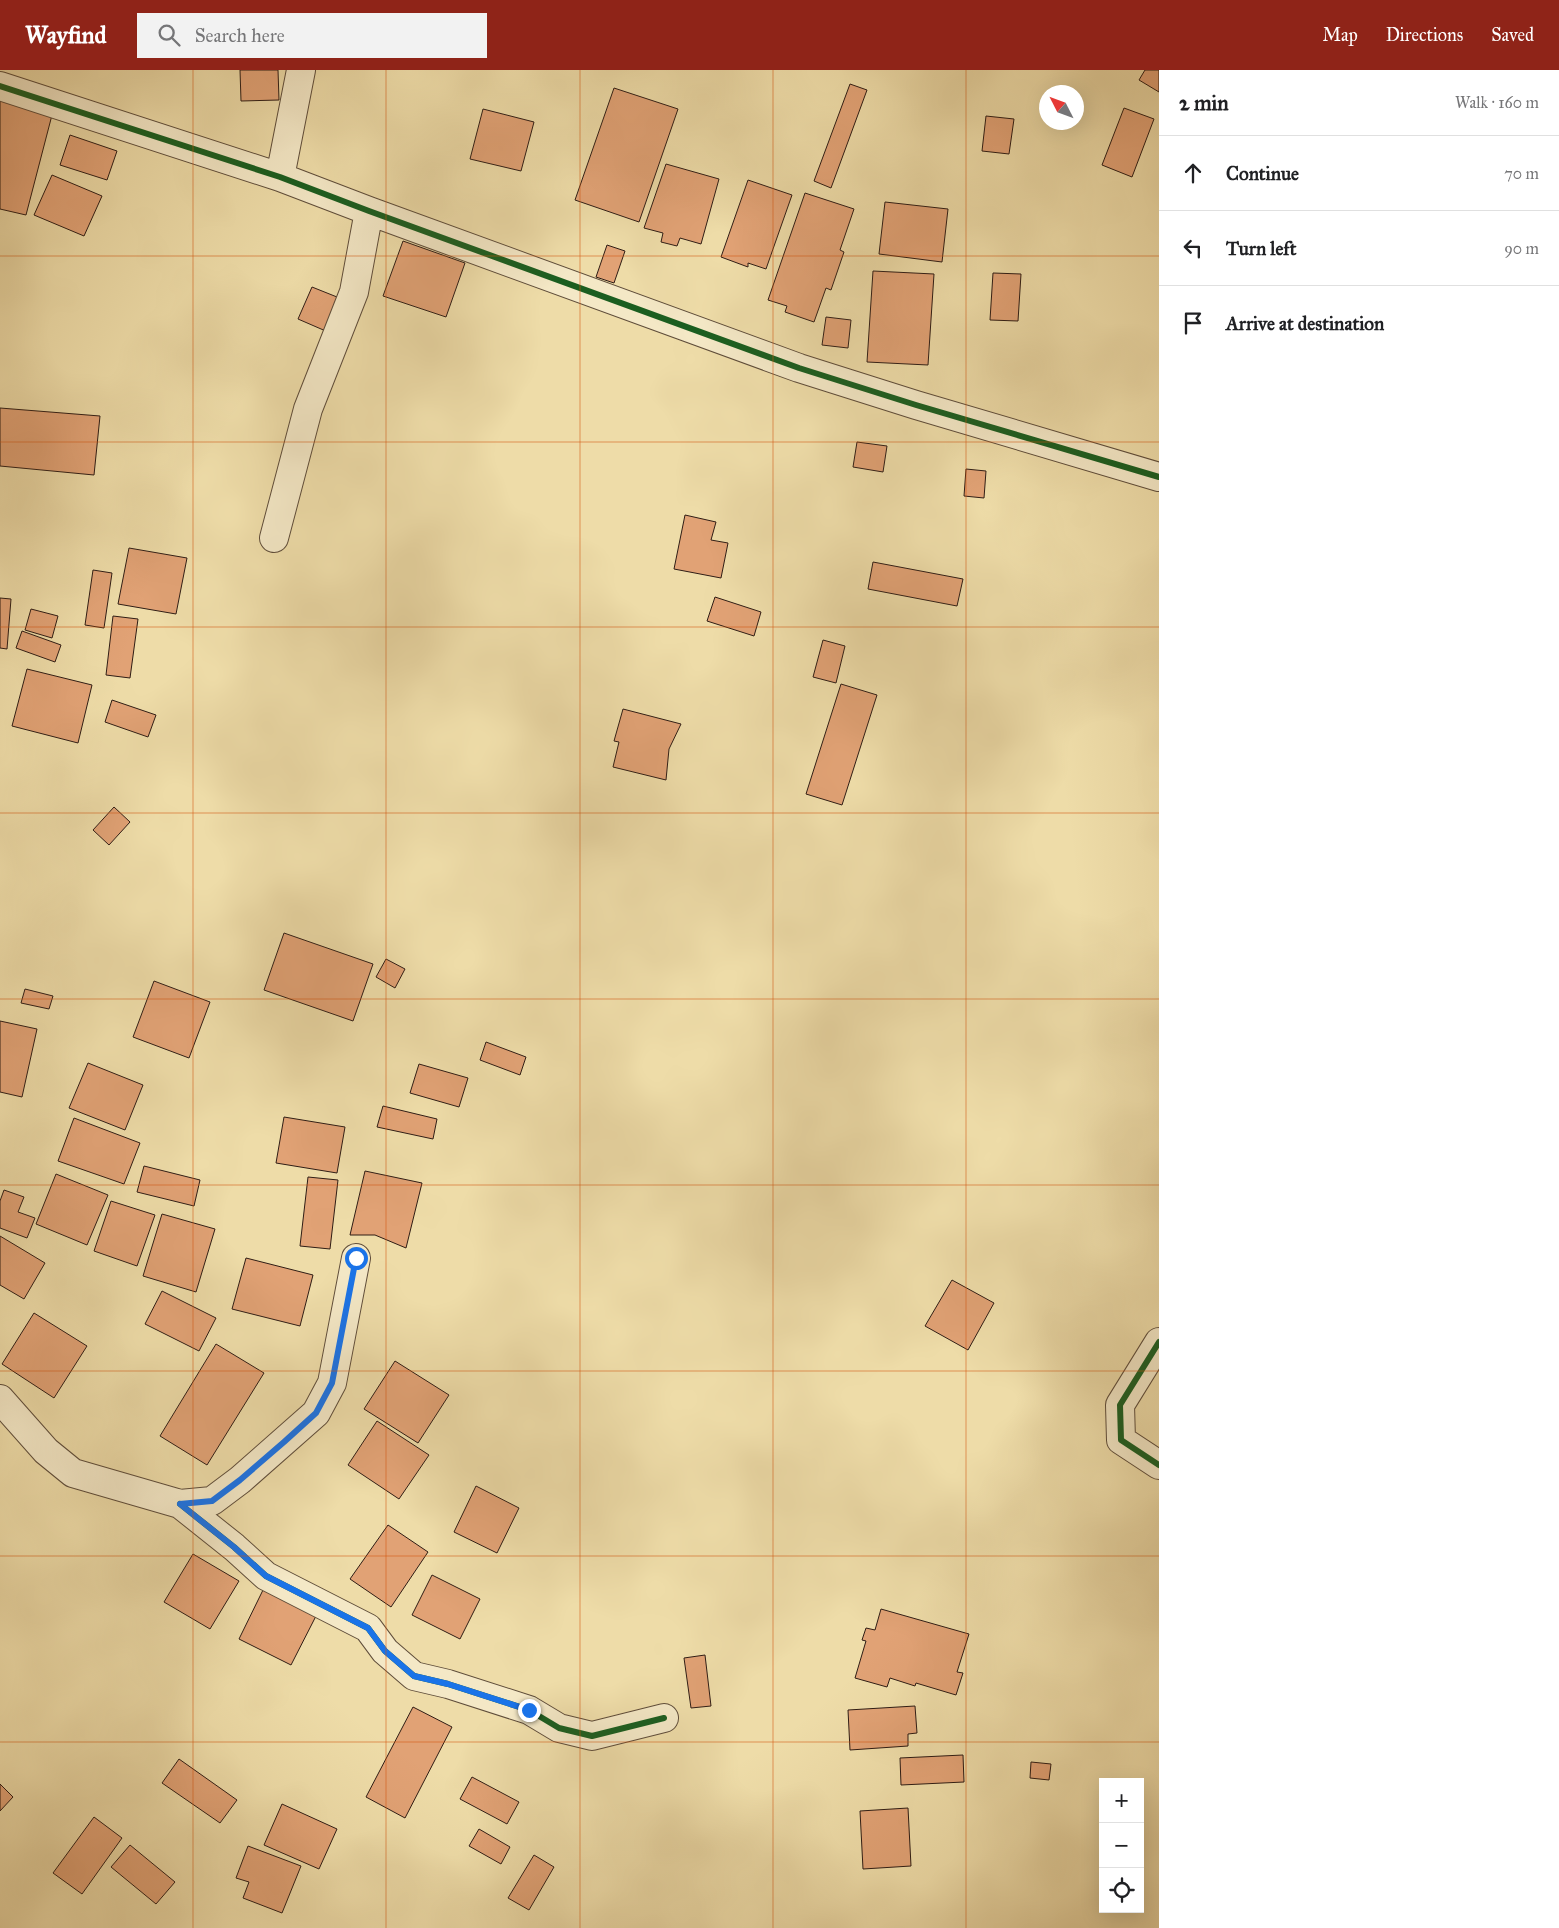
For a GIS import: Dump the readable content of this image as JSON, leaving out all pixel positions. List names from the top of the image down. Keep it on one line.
{"north":"top left","page":{"header":"Wayfind","search":"Search here","nav":["Map","Directions","Saved"],"heading":["2 min","Walk · 160 m"],"list":[["Continue","70 m"],["Turn left","90 m"],"Arrive at destination"],"map_buttons":["+","−"]}}
